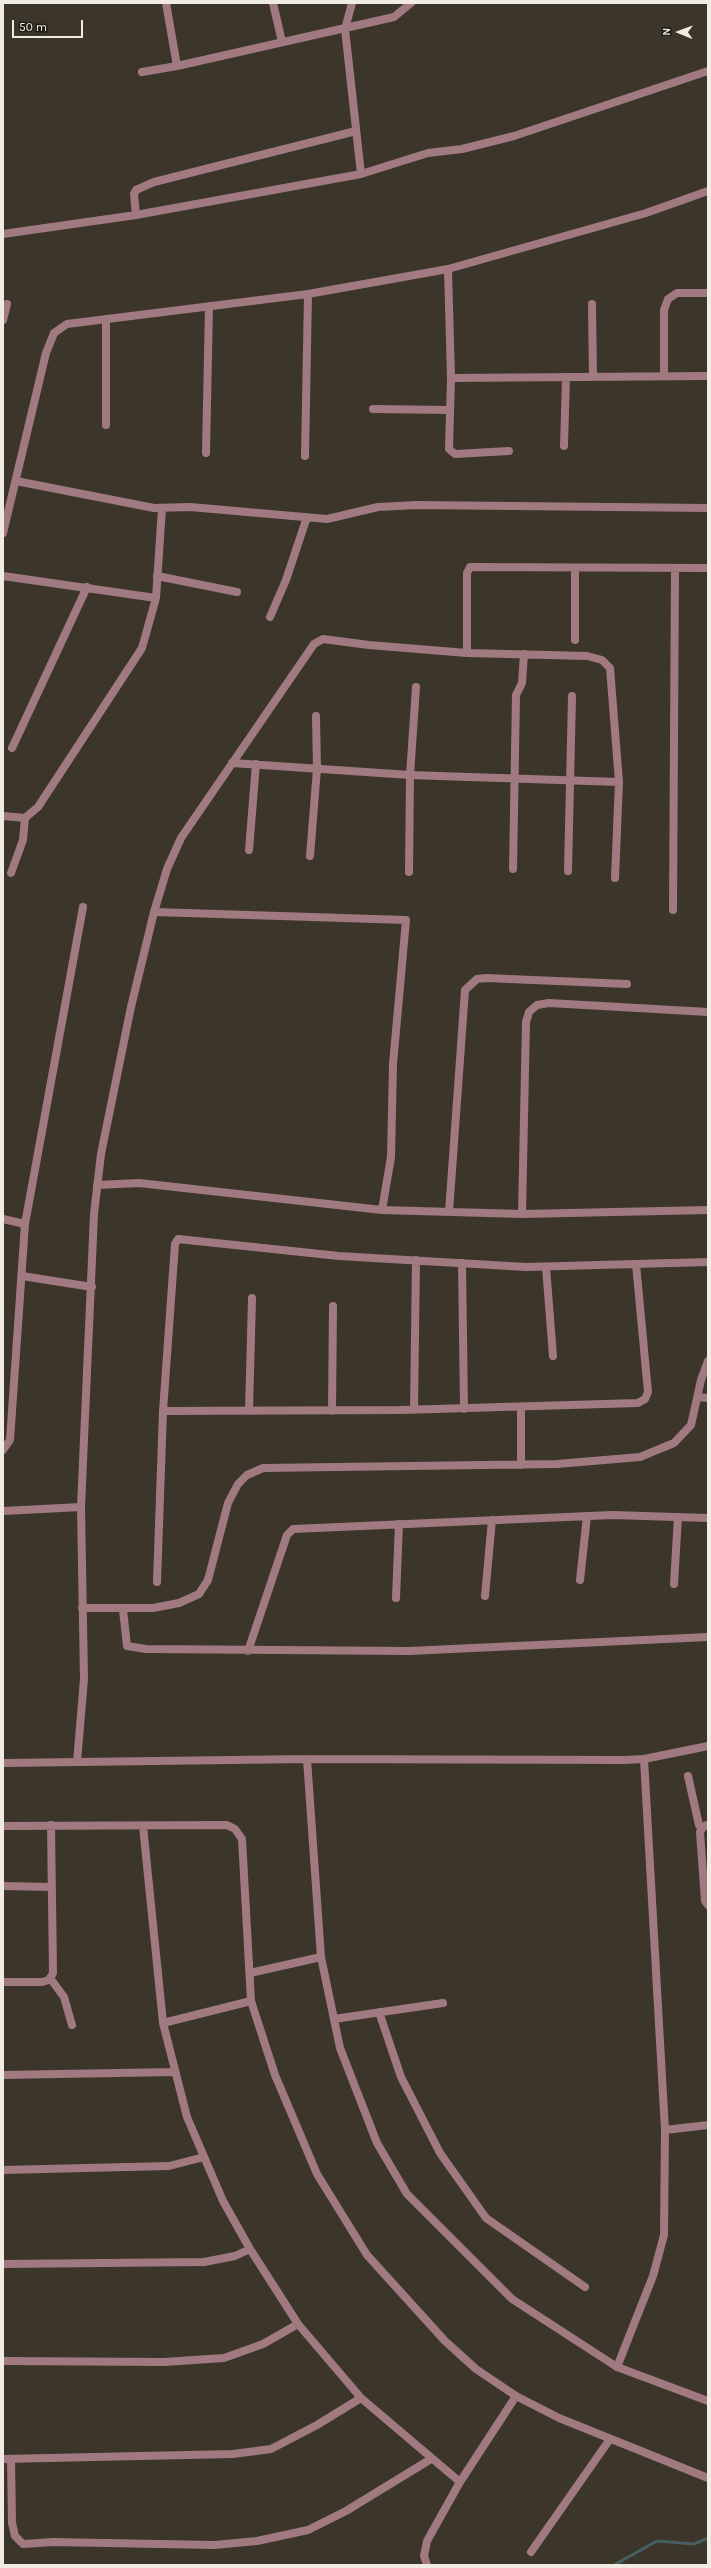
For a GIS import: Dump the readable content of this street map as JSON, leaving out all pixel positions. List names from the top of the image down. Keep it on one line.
{"scale_bar":"50 m","north":"left"}
